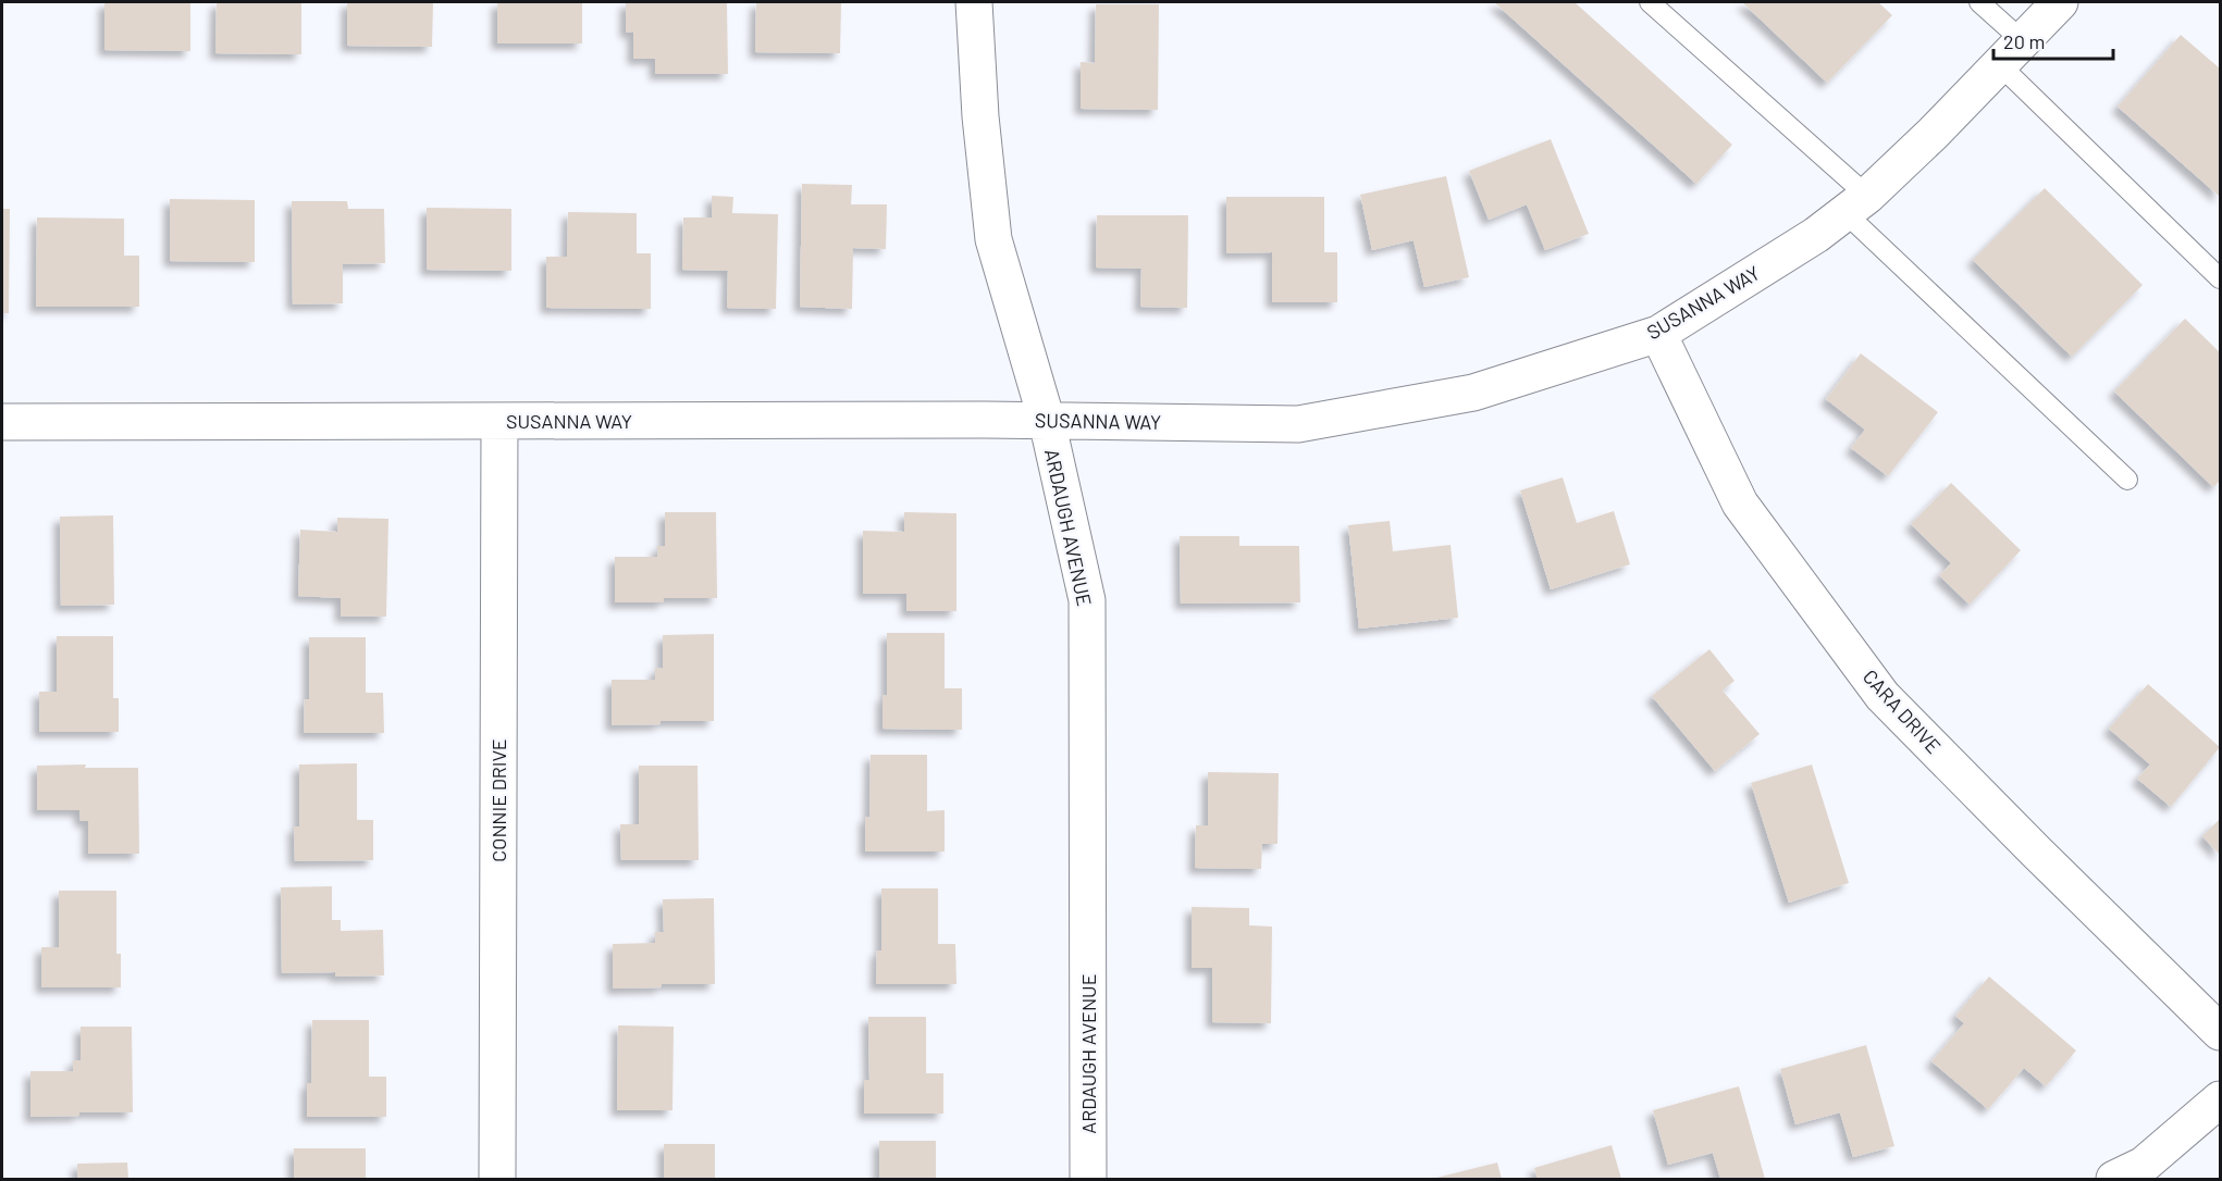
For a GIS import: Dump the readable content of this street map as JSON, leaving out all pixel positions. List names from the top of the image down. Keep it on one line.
{"streets":{"street":["SUSANNA WAY","ARDAUGH AVENUE","CARA DRIVE","CONNIE DRIVE"]},"crossings":[["SUSANNA WAY","ARDAUGH AVENUE"],["SUSANNA WAY","CARA DRIVE"],["SUSANNA WAY","CONNIE DRIVE"]],"scale_bar":"20 m"}
